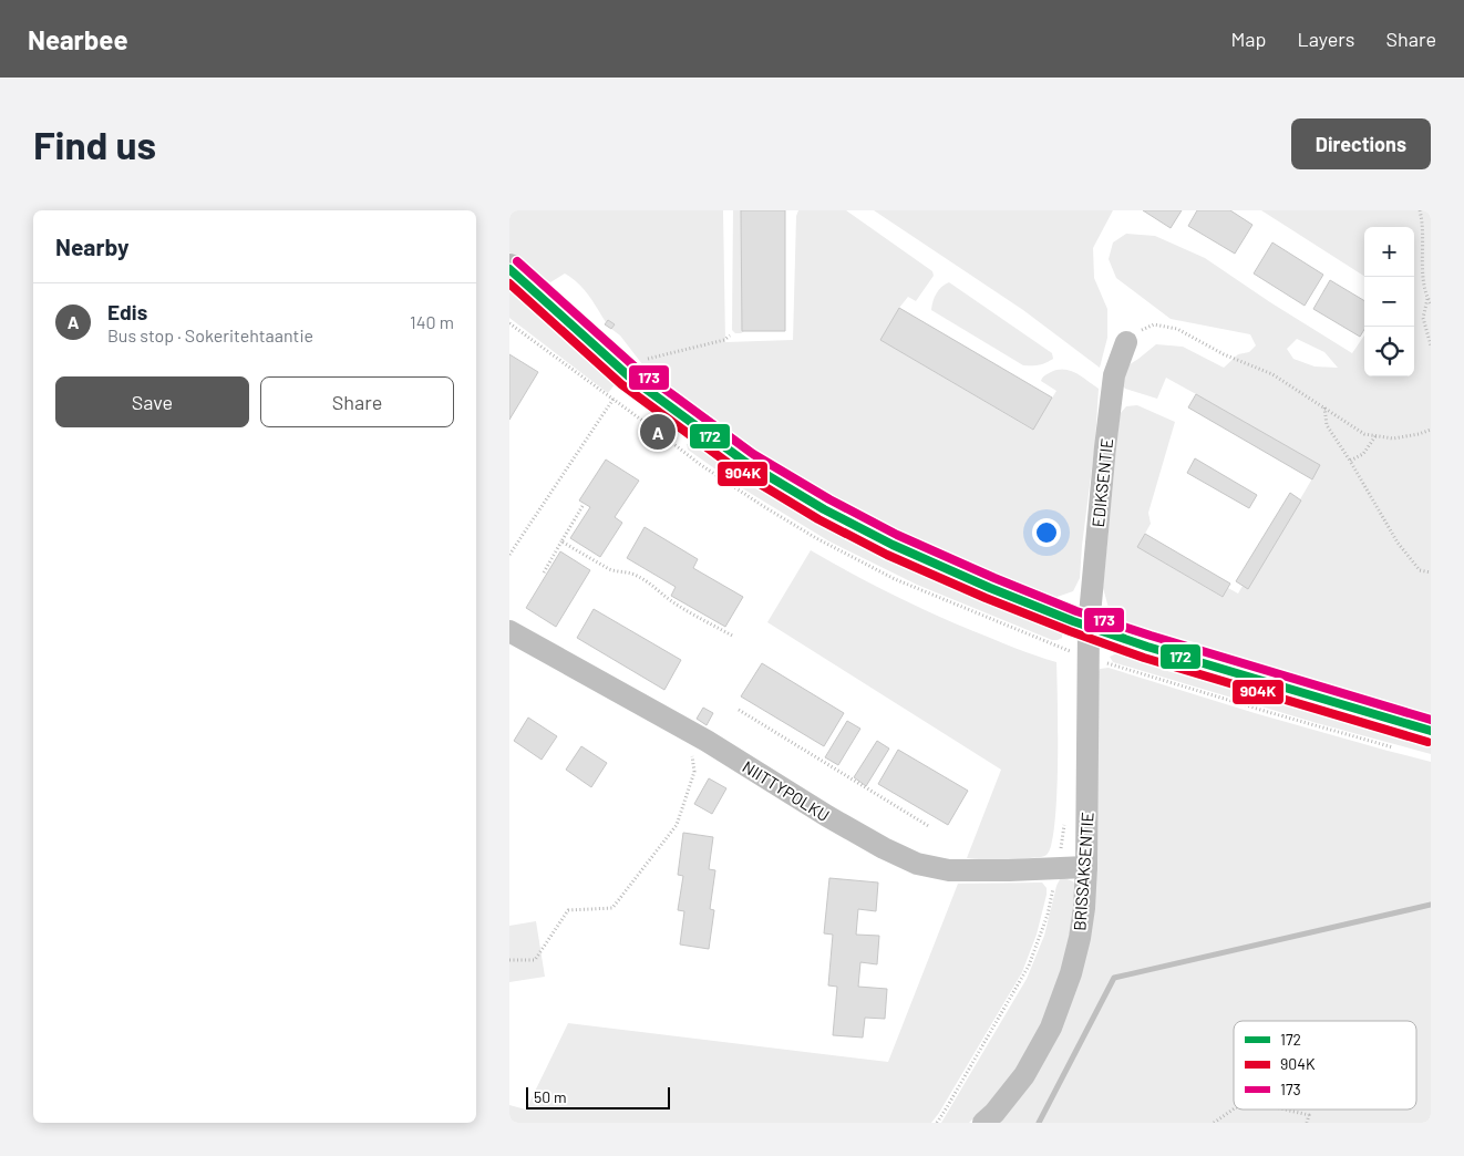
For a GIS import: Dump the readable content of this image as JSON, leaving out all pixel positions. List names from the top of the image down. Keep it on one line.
{"streets":{"street":["EDIKSENTIE","NIITTYPOLKU","BRISSAKSENTIE"]},"crossings":[["EDIKSENTIE","BRISSAKSENTIE"],["NIITTYPOLKU","BRISSAKSENTIE"]],"lines":["transit line 173","transit line 172","transit line 904K"],"legend":["172","904K","173"],"scale_bar":"50 m","page":{"header":"Nearbee","nav":["Map","Layers","Share"],"buttons":["Directions",["Save","Share"]],"title":"Find us","heading":"Nearby","map_buttons":["+","−"],"list":[{"mark":"A","name":"Edis","note":"Bus stop · Sokeritehtaantie","value":"140 m"}],"pins":"A","scale":"50 m"}}
